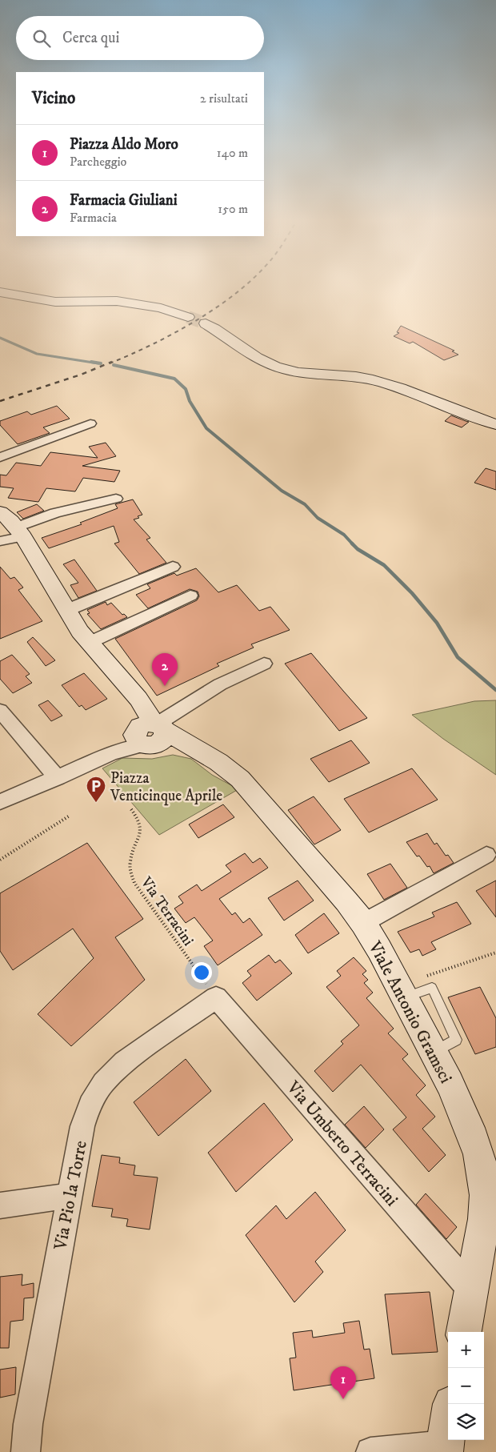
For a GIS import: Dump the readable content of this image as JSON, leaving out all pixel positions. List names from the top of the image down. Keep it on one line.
{"streets":{"street":["Viale Antonio Gramsci","Via Umberto Terracini","Via Pio la Torre"],"path":["Via Terracini"]},"crossings":[["Via Terracini","Via Umberto Terracini"],["Via Terracini","Via Pio la Torre"],["Viale Antonio Gramsci","Via Umberto Terracini"],["Via Umberto Terracini","Via Pio la Torre"]],"places":{"parking":["Piazza Venticinque Aprile"]},"page":{"search":"Cerca qui","heading":["Vicino","2 risultati"],"list":[{"mark":"1","name":"Piazza Aldo Moro","note":"Parcheggio","value":"140 m"},{"mark":"2","name":"Farmacia Giuliani","note":"Farmacia","value":"150 m"}],"pins":["2","1"],"map_buttons":["+","−"]}}
